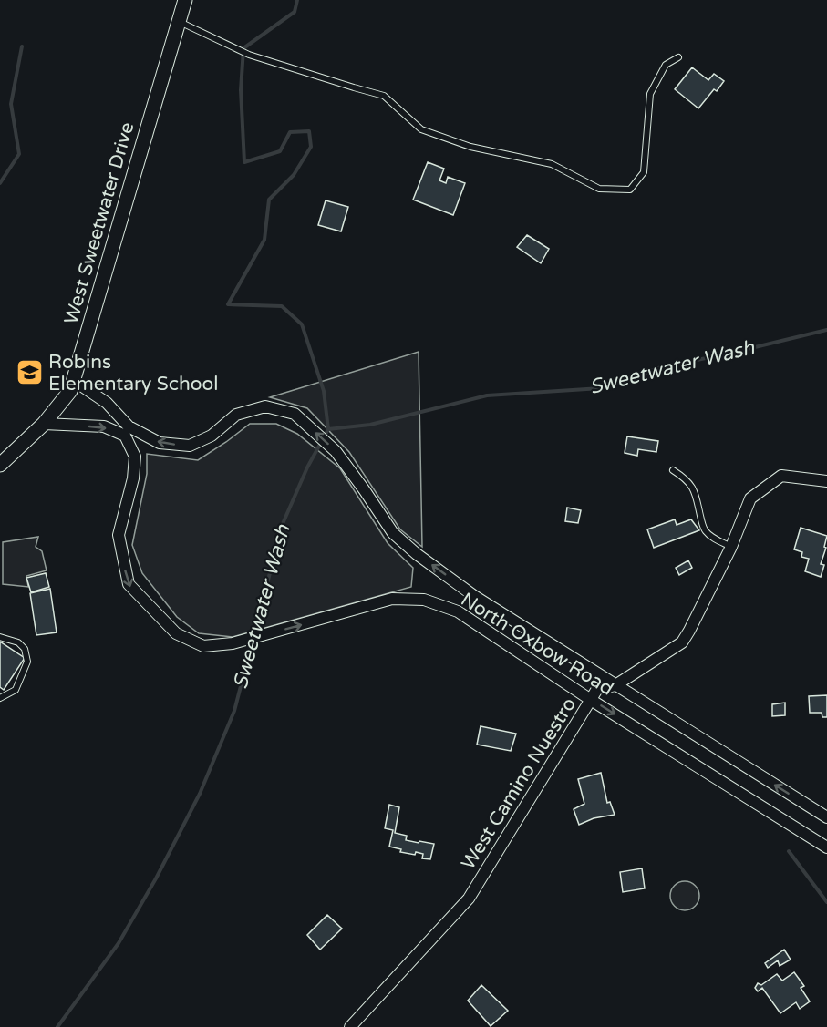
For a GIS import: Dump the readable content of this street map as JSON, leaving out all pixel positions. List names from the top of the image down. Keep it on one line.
{"streets":{"street":["West Sweetwater Drive","North Oxbow Road","West Camino Nuestro"]},"crossings":[["West Sweetwater Drive","North Oxbow Road"],["North Oxbow Road","West Camino Nuestro"]],"water":["Sweetwater Wash"],"places":{"school or university":["Robins Elementary School"]}}
